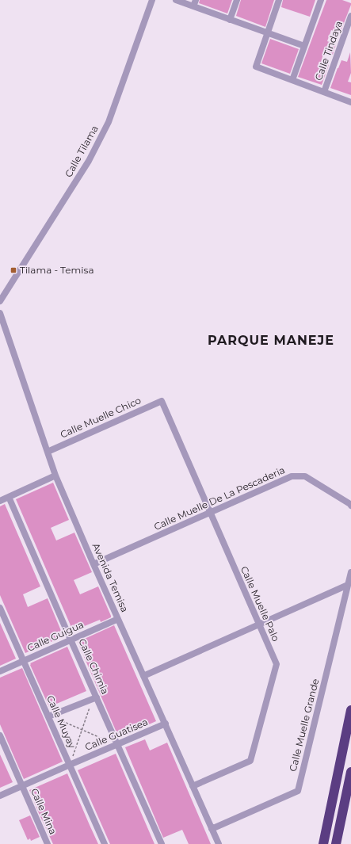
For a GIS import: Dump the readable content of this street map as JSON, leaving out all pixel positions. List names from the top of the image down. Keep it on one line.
{"streets":{"street":["Calle Tindaya","Calle Tilama","Calle Muelle Chico","Calle Muelle De La Pescaderia","Avenida Temisa","Calle Muelle Palo","Calle Guigua","Calle Chimia","Calle Muyay","Calle Muelle Grande","Calle Guatisea","Calle Mina"]},"crossings":[["Calle Muelle Chico","Avenida Temisa"],["Calle Muelle Chico","Calle Muelle Palo"],["Calle Muelle De La Pescaderia","Avenida Temisa"],["Calle Muelle De La Pescaderia","Calle Muelle Palo"],["Avenida Temisa","Calle Muelle Palo"],["Avenida Temisa","Calle Guigua"],["Avenida Temisa","Calle Muelle Grande"],["Avenida Temisa","Calle Guatisea"],["Calle Guigua","Calle Chimia"],["Calle Guigua","Calle Muyay"],["Calle Chimia","Calle Guatisea"],["Calle Muyay","Calle Guatisea"],["Calle Guatisea","Calle Mina"]],"districts":["PARQUE MANEJE"],"places":{"transit":["Tilama - Temisa"]}}
